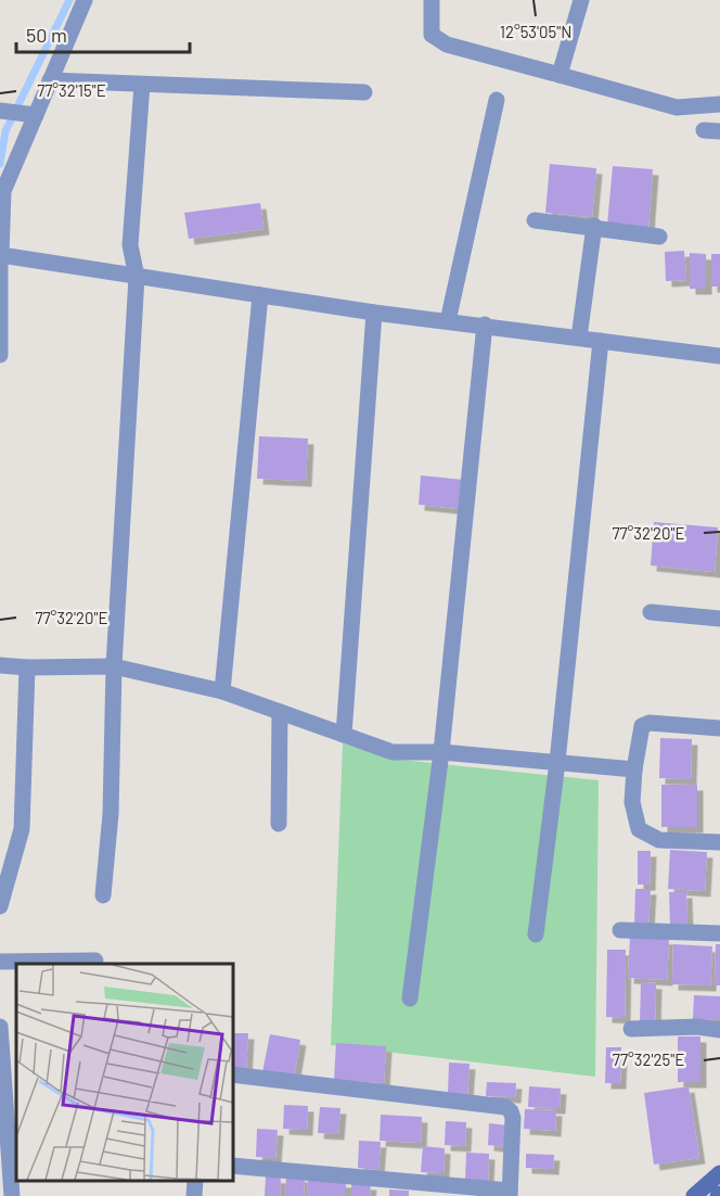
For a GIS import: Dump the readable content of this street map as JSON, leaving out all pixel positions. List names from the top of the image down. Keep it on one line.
{"scale_bar":"50 m","coordinates":["12°53'05\"N","77°32'15\"E","77°32'20\"E","77°32'25\"E"]}
